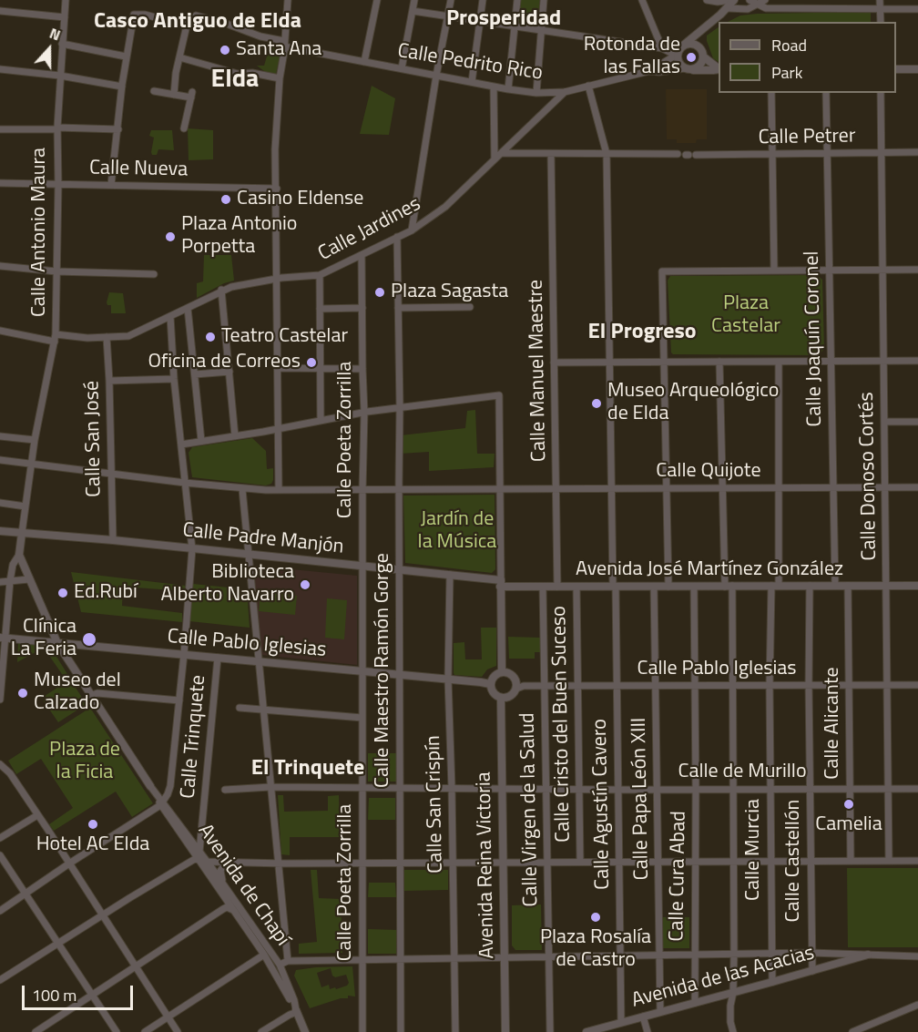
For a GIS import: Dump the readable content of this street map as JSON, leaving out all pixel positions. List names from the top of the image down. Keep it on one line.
{"streets":{"street":["Calle Pedrito Rico","Calle Petrer","Calle Nueva","Calle Jardines","Calle Antonio Maura","Calle Joaquín Coronel","Calle Manuel Maestre","Calle San José","Calle Poeta Zorrilla","Calle Quijote","Calle Donoso Cortés","Calle Padre Manjón","Avenida José Martínez González","Calle Pablo Iglesias","Calle Maestro Ramón Gorge","Calle Alicante","Calle Cristo del Buen Suceso","Calle Trinquete","Calle de Murillo","Calle Papa León XIII","Calle San Crispín","Calle Agustín Cavero","Calle Virgen de la Salud","Calle Murcia","Calle Castellón","Avenida Reina Victoria","Calle Cura Abad","Avenida de Chapí","Avenida de las Acacias"]},"crossings":[["Calle Pedrito Rico","Calle Jardines"],["Calle Pedrito Rico","Calle Agustín Cavero"],["Calle Petrer","Calle Joaquín Coronel"],["Calle Petrer","Calle Donoso Cortés"],["Calle Nueva","Calle Antonio Maura"],["Calle Jardines","Calle Antonio Maura"],["Calle Jardines","Calle San José"],["Calle Jardines","Avenida de Chapí"],["Calle Antonio Maura","Avenida de Chapí"],["Calle Joaquín Coronel","Calle Quijote"],["Calle Joaquín Coronel","Avenida José Martínez González"],["Calle Manuel Maestre","Calle Quijote"],["Calle Manuel Maestre","Avenida José Martínez González"],["Calle San José","Calle Quijote"],["Calle San José","Calle Padre Manjón"],["Calle Poeta Zorrilla","Calle Quijote"],["Calle Poeta Zorrilla","Calle Padre Manjón"],["Calle Poeta Zorrilla","Calle Pablo Iglesias"],["Calle Poeta Zorrilla","Calle de Murillo"],["Calle Quijote","Calle Donoso Cortés"],["Calle Quijote","Calle Maestro Ramón Gorge"],["Calle Quijote","Calle Agustín Cavero"],["Calle Quijote","Calle Murcia"],["Calle Quijote","Avenida de Chapí"],["Calle Donoso Cortés","Avenida José Martínez González"],["Calle Donoso Cortés","Calle Pablo Iglesias"],["Calle Donoso Cortés","Calle de Murillo"],["Calle Padre Manjón","Avenida José Martínez González"],["Calle Padre Manjón","Calle Maestro Ramón Gorge"],["Calle Padre Manjón","Calle San Crispín"],["Calle Padre Manjón","Avenida de Chapí"],["Avenida José Martínez González","Calle Alicante"],["Avenida José Martínez González","Calle Cristo del Buen Suceso"],["Avenida José Martínez González","Calle Papa León XIII"],["Avenida José Martínez González","Calle Agustín Cavero"],["Avenida José Martínez González","Calle Virgen de la Salud"],["Avenida José Martínez González","Calle Murcia"],["Avenida José Martínez González","Calle Castellón"],["Avenida José Martínez González","Calle Cura Abad"],["Calle Pablo Iglesias","Calle Maestro Ramón Gorge"],["Calle Pablo Iglesias","Calle Alicante"],["Calle Pablo Iglesias","Calle Cristo del Buen Suceso"],["Calle Pablo Iglesias","Calle Trinquete"],["Calle Pablo Iglesias","Calle Papa León XIII"],["Calle Pablo Iglesias","Calle San Crispín"],["Calle Pablo Iglesias","Calle Agustín Cavero"],["Calle Pablo Iglesias","Calle Virgen de la Salud"],["Calle Pablo Iglesias","Calle Murcia"],["Calle Pablo Iglesias","Calle Castellón"],["Calle Pablo Iglesias","Avenida Reina Victoria"],["Calle Pablo Iglesias","Calle Cura Abad"],["Calle Pablo Iglesias","Avenida de Chapí"],["Calle Maestro Ramón Gorge","Calle de Murillo"],["Calle Alicante","Calle de Murillo"],["Calle Cristo del Buen Suceso","Calle de Murillo"],["Calle Trinquete","Avenida de Chapí"],["Calle de Murillo","Calle Papa León XIII"],["Calle de Murillo","Calle San Crispín"],["Calle de Murillo","Calle Agustín Cavero"],["Calle de Murillo","Calle Virgen de la Salud"],["Calle de Murillo","Calle Murcia"],["Calle de Murillo","Calle Castellón"],["Calle de Murillo","Avenida Reina Victoria"],["Calle de Murillo","Calle Cura Abad"],["Calle Papa León XIII","Avenida de las Acacias"],["Calle Agustín Cavero","Avenida de las Acacias"],["Calle Murcia","Avenida de las Acacias"],["Calle Castellón","Avenida de las Acacias"],["Calle Cura Abad","Avenida de las Acacias"]],"districts":["Prosperidad","Casco Antiguo de Elda","Elda","El Progreso","El Trinquete"],"parks":["Plaza Castelar","Jardín de la Música","Plaza de la Ficia"],"places":["Santa Ana","Rotonda de las Fallas","Casino Eldense","Plaza Antonio Porpetta","Plaza Sagasta","Teatro Castelar","Oficina de Correos","Museo Arqueológico de Elda","Biblioteca Alberto Navarro","Ed.Rubí","Clínica La Feria","Museo del Calzado","Camelia","Hotel AC Elda","Plaza Rosalía de Castro"],"legend":["Road","Park"],"scale_bar":"100 m","north":"top"}
